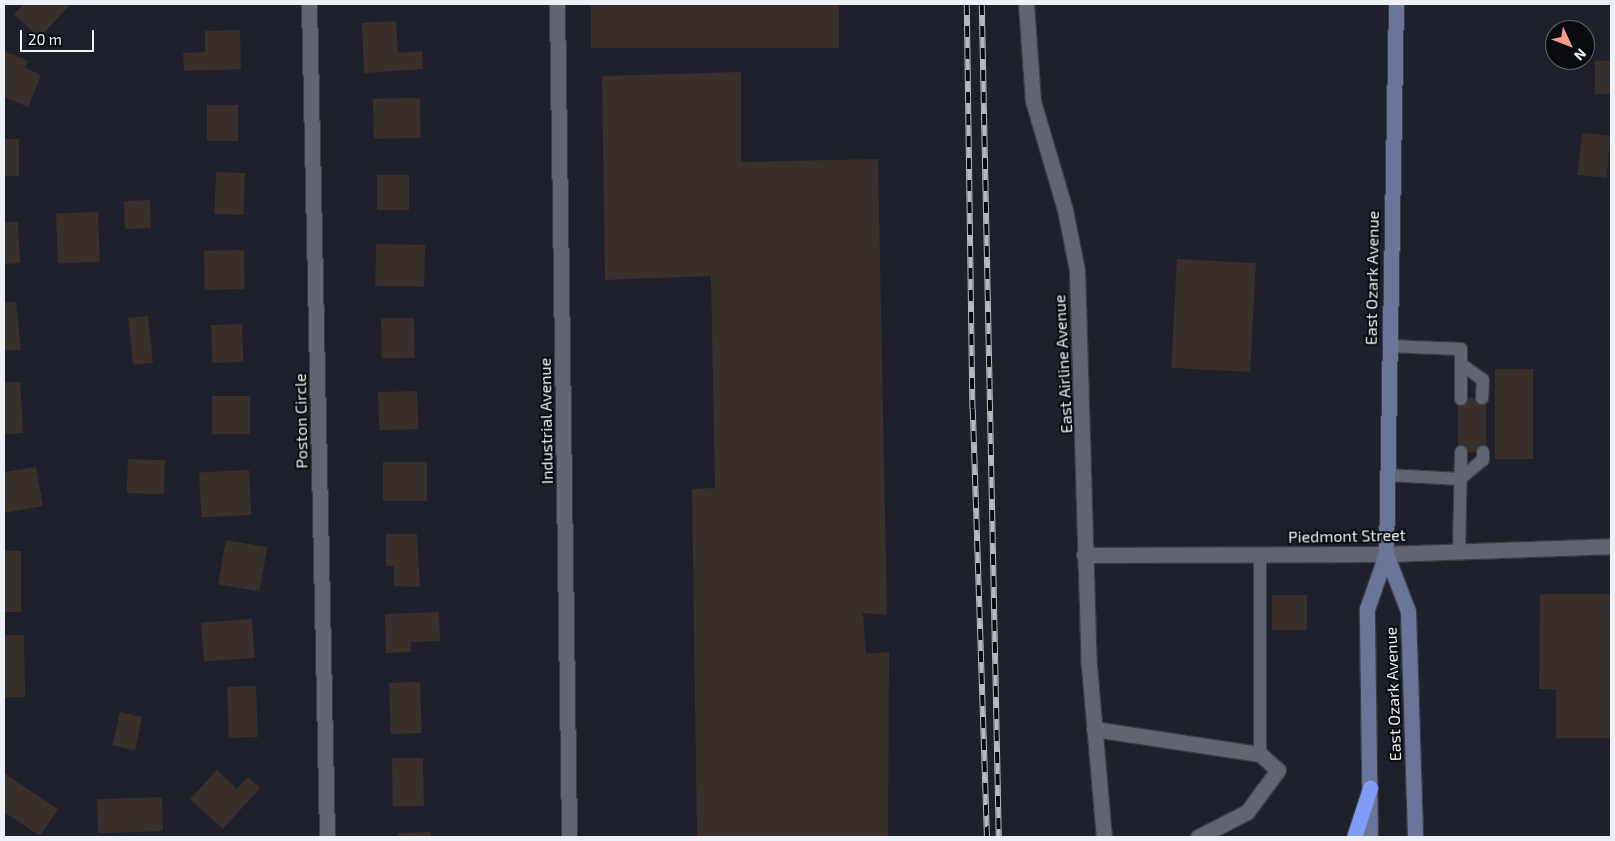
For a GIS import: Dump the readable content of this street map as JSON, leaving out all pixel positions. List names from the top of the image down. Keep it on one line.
{"streets":{"main road":["East Ozark Avenue"],"street":["East Airline Avenue","Poston Circle","Industrial Avenue","Piedmont Street"]},"crossings":[["East Ozark Avenue","Piedmont Street"],["East Airline Avenue","Piedmont Street"]],"scale_bar":"20 m","north":"bottom right"}
